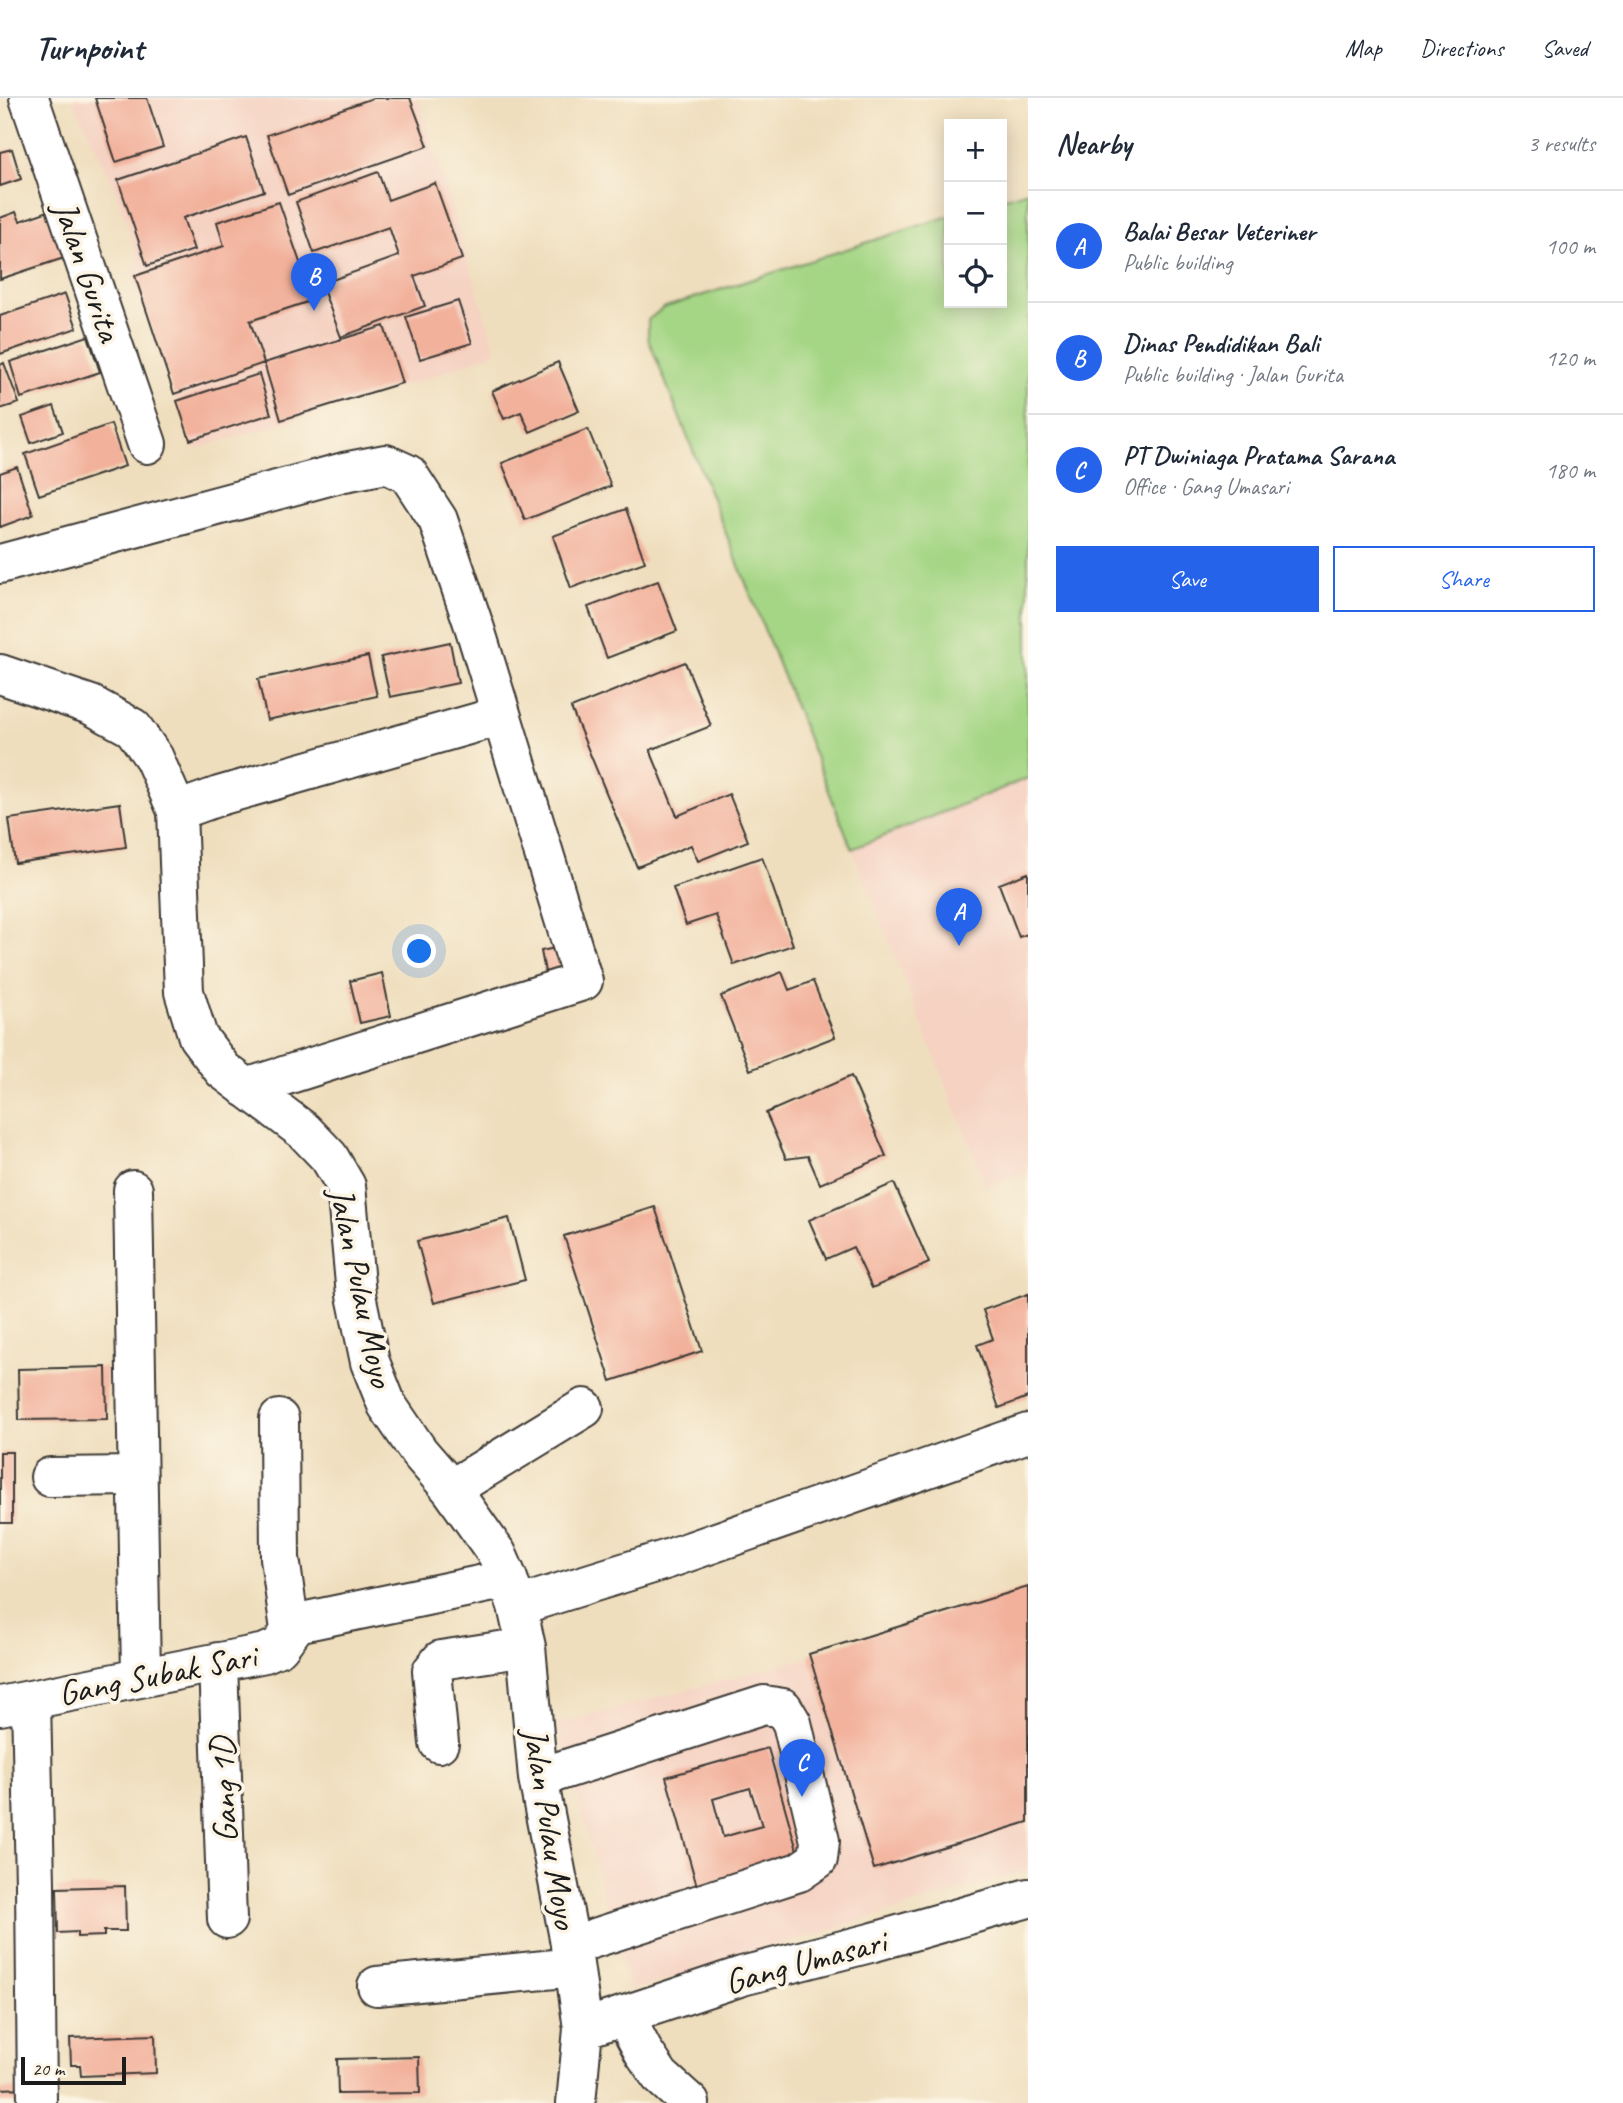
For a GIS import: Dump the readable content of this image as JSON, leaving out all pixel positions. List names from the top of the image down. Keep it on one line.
{"streets":{"street":["Jalan Gurita","Jalan Pulau Moyo","Gang Subak Sari","Gang 1D","Gang Umasari"]},"crossings":[["Jalan Pulau Moyo","Gang Subak Sari"],["Jalan Pulau Moyo","Gang Umasari"],["Gang Subak Sari","Gang 1D"]],"scale_bar":"20 m","page":{"header":"Turnpoint","nav":["Map","Directions","Saved"],"heading":["Nearby","3 results"],"map_buttons":["+","−"],"list":[{"mark":"A","name":"Balai Besar Veteriner","note":"Public building","value":"100 m"},{"mark":"B","name":"Dinas Pendidikan Bali","note":"Public building · Jalan Gurita","value":"120 m"},{"mark":"C","name":"PT Dwiniaga Pratama Sarana","note":"Office · Gang Umasari","value":"180 m"}],"pins":["B","A","C"],"buttons":["Save","Share"],"scale":"20 m"}}
